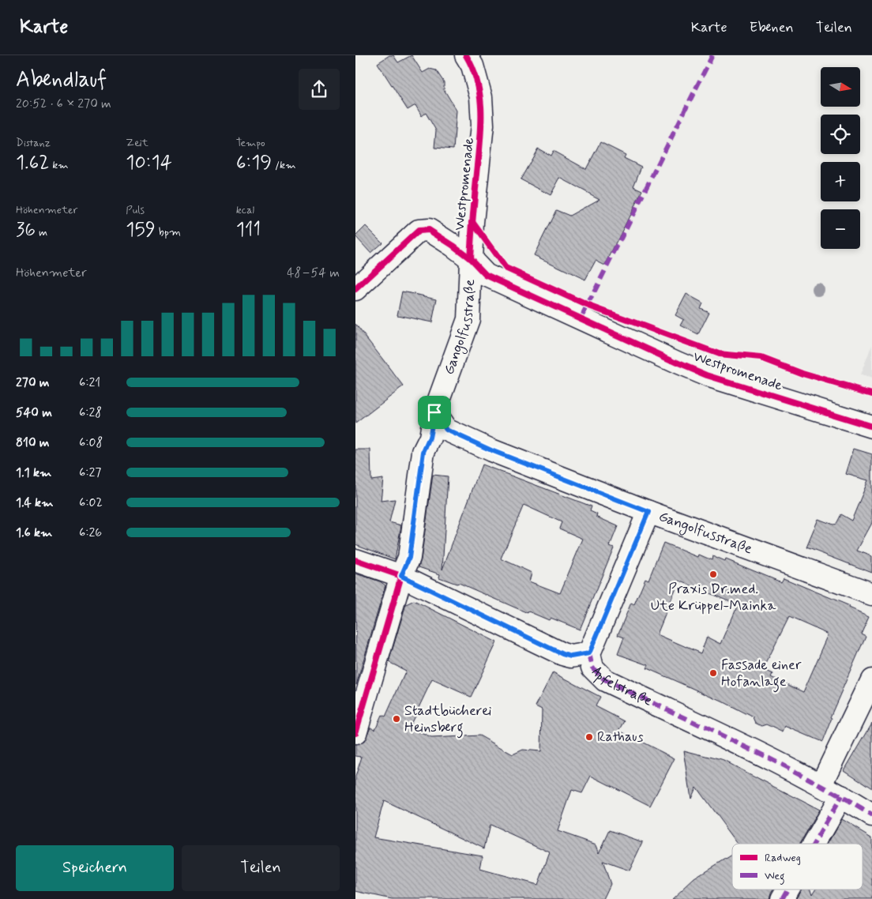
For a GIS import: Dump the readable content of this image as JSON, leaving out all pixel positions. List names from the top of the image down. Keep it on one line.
{"streets":{"street":["Westpromenade","Gangolfusstraße","Apfelstraße"]},"crossings":[["Westpromenade","Gangolfusstraße"]],"places":["Praxis Dr.med. Ute Krüppel-Mainka","Fassade einer Hofanlage","Stadtbücherei Heinsberg","Rathaus"],"legend":["Radweg","Weg"],"north":"right","page":{"header":"Karte","nav":["Karte","Ebenen","Teilen"],"heading":["Abendlauf","20:52 · 6 × 270 m"],"map_buttons":["+","−"],"stats":[["Distanz","1.62 km"],["Zeit","10:14"],["Tempo","6:19 /km"],["Höhenmeter","36 m"],["Puls","159 bpm"],["kcal","111"]],"chart":["Höhenmeter","48–54 m"],"list":[{"name":"270 m","note":"6:21"},{"name":"540 m","note":"6:28"},{"name":"810 m","note":"6:08"},{"name":"1.1 km","note":"6:27"},{"name":"1.4 km","note":"6:02"},{"name":"1.6 km","note":"6:26"}],"buttons":["Speichern","Teilen"]}}
